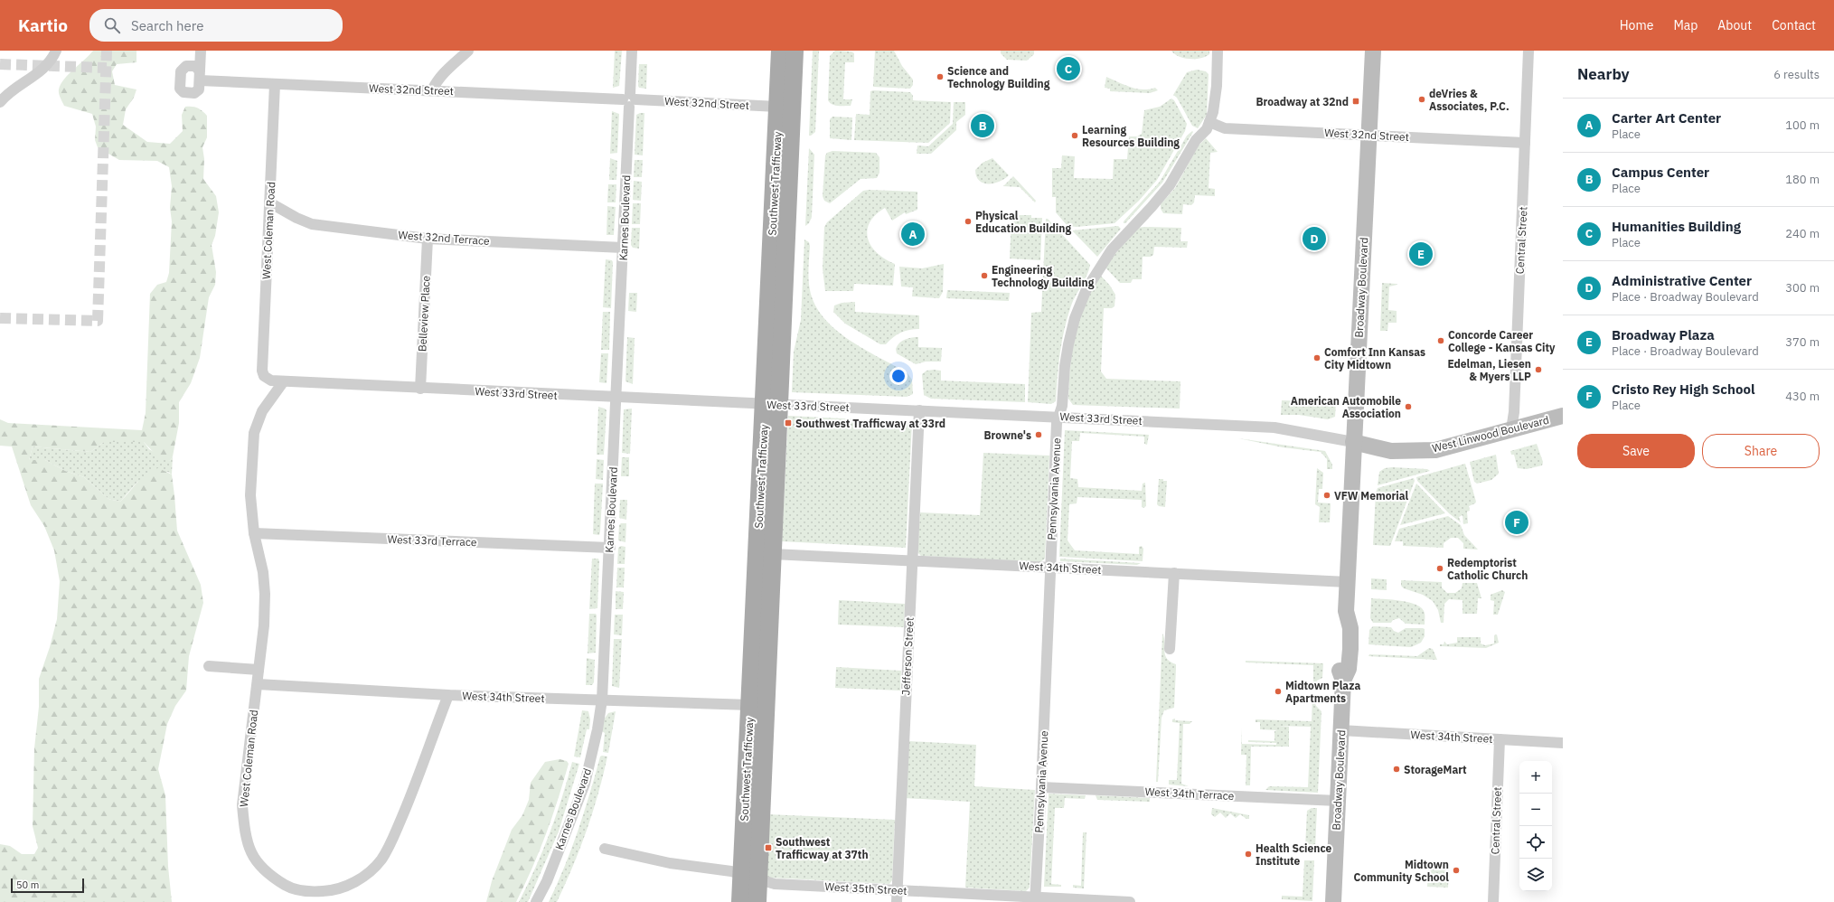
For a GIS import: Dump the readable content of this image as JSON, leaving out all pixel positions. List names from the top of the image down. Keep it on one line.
{"streets":{"main road":["Southwest Trafficway","Broadway Boulevard","West Linwood Boulevard"],"street":["West 32nd Street","Karnes Boulevard","West Coleman Road","West 32nd Terrace","Central Street","Belleview Place","West 33rd Street","Pennsylvania Avenue","West 33rd Terrace","West 34th Street","Jefferson Street","West 34th Terrace","West 35th Street"]},"crossings":[["West 32nd Street","Southwest Trafficway"],["West 32nd Street","Karnes Boulevard"],["West 32nd Street","West Coleman Road"],["West 32nd Street","Central Street"],["West 32nd Street","Broadway Boulevard"],["West 32nd Street","Pennsylvania Avenue"],["Southwest Trafficway","West 33rd Street"],["Southwest Trafficway","West 34th Street"],["Southwest Trafficway","West 35th Street"],["Karnes Boulevard","West 32nd Terrace"],["Karnes Boulevard","West 33rd Street"],["Karnes Boulevard","West 33rd Terrace"],["Karnes Boulevard","West 34th Street"],["West Coleman Road","West 32nd Terrace"],["West Coleman Road","West 33rd Street"],["West Coleman Road","West 33rd Terrace"],["West Coleman Road","West 34th Street"],["West 32nd Terrace","Belleview Place"],["Central Street","West Linwood Boulevard"],["Central Street","West 34th Street"],["Broadway Boulevard","West 33rd Street"],["Broadway Boulevard","West Linwood Boulevard"],["Broadway Boulevard","West 34th Street"],["Broadway Boulevard","West 34th Terrace"],["Belleview Place","West 33rd Street"],["West 33rd Street","West Linwood Boulevard"],["West 33rd Street","Pennsylvania Avenue"],["West 33rd Street","Jefferson Street"],["Pennsylvania Avenue","West 34th Street"],["Pennsylvania Avenue","West 34th Terrace"],["Pennsylvania Avenue","West 35th Street"],["West 34th Street","Jefferson Street"],["Jefferson Street","West 35th Street"]],"places":{"other":["Science and Technology Building","deVries & Associates, P.C.","Learning Resources Building","Physical Education Building","Engineering Technology Building","Concorde Career College - Kansas City","Comfort Inn Kansas City Midtown","Edelman, Liesen & Myers LLP","American Automobile Association","Browne's","VFW Memorial","Redemptorist Catholic Church","Midtown Plaza Apartments","StorageMart","Health Science Institute","Midtown Community School"],"transit":["Broadway at 32nd","Southwest Trafficway at 33rd","Southwest Trafficway at 37th"]},"scale_bar":"50 m","page":{"header":"Kartio","search":"Search here","nav":["Home","Map","About","Contact"],"heading":["Nearby","6 results"],"pins":["C","B","A","D","E","F"],"list":[{"mark":"A","name":"Carter Art Center","note":"Place","value":"100 m"},{"mark":"B","name":"Campus Center","note":"Place","value":"180 m"},{"mark":"C","name":"Humanities Building","note":"Place","value":"240 m"},{"mark":"D","name":"Administrative Center","note":"Place · Broadway Boulevard","value":"300 m"},{"mark":"E","name":"Broadway Plaza","note":"Place · Broadway Boulevard","value":"370 m"},{"mark":"F","name":"Cristo Rey High School","note":"Place","value":"430 m"}],"buttons":["Save","Share"],"map_buttons":["+","−"],"scale":"50 m"}}
